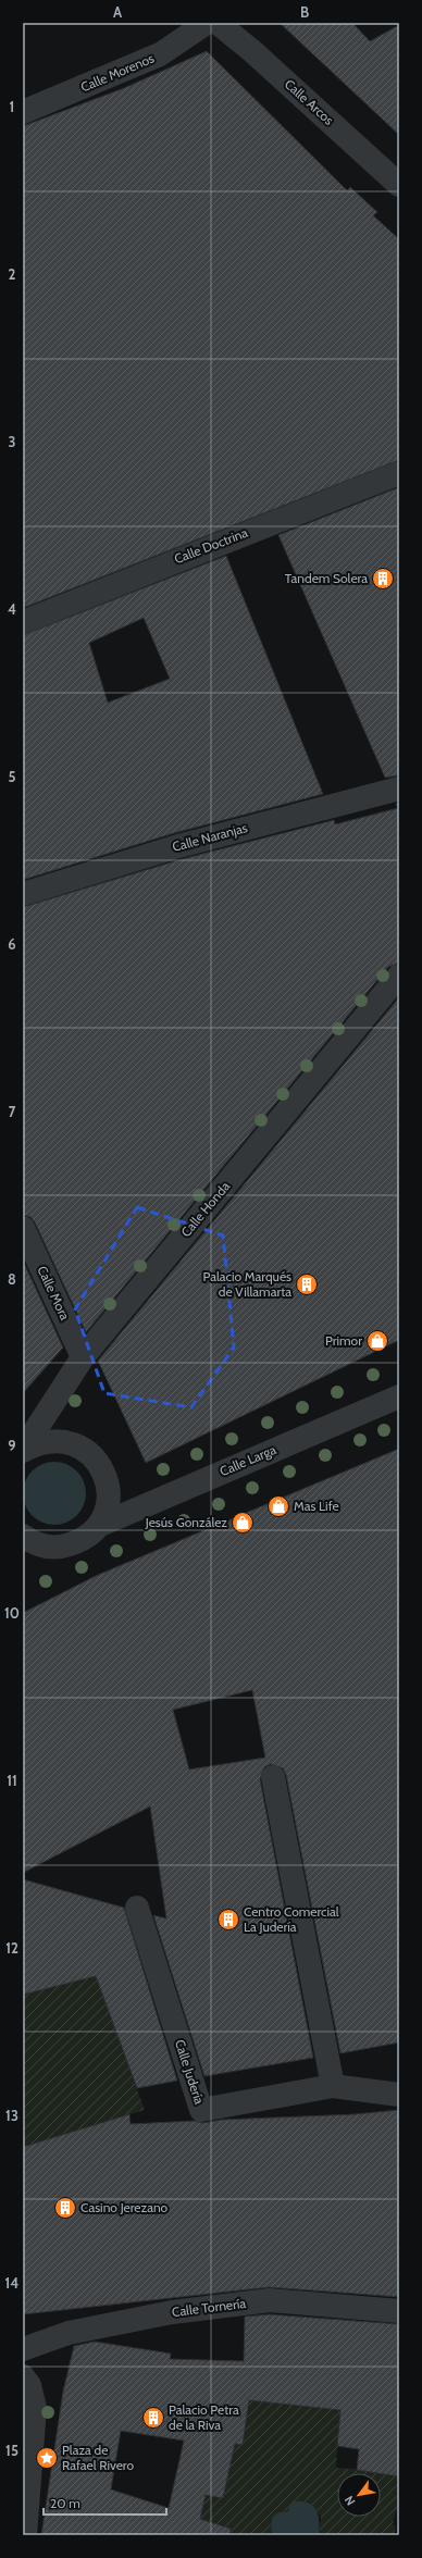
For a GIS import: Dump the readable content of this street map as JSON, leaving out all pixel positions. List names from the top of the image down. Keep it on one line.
{"streets":{"street":["Calle Morenos","Calle Arcos","Calle Doctrina","Calle Naranjas","Calle Honda","Calle Mora","Calle Larga","Calle Judería","Calle Tornería"]},"crossings":[["Calle Honda","Calle Mora"]],"places":{"building":["Tandem Solera","Palacio Marqués de Villamarta","Centro Comercial La Judería","Casino Jerezano","Palacio Petra de la Riva"],"shop":["Primor","Mas Life","Jesús González"],"place":["Plaza de Rafael Rivero"]},"scale_bar":"20 m","north":"bottom left","grid":{"columns":["A","B"],"rows":["1","2","3","4","5","6","7","8","9","10","11","12","13","14","15"]}}
